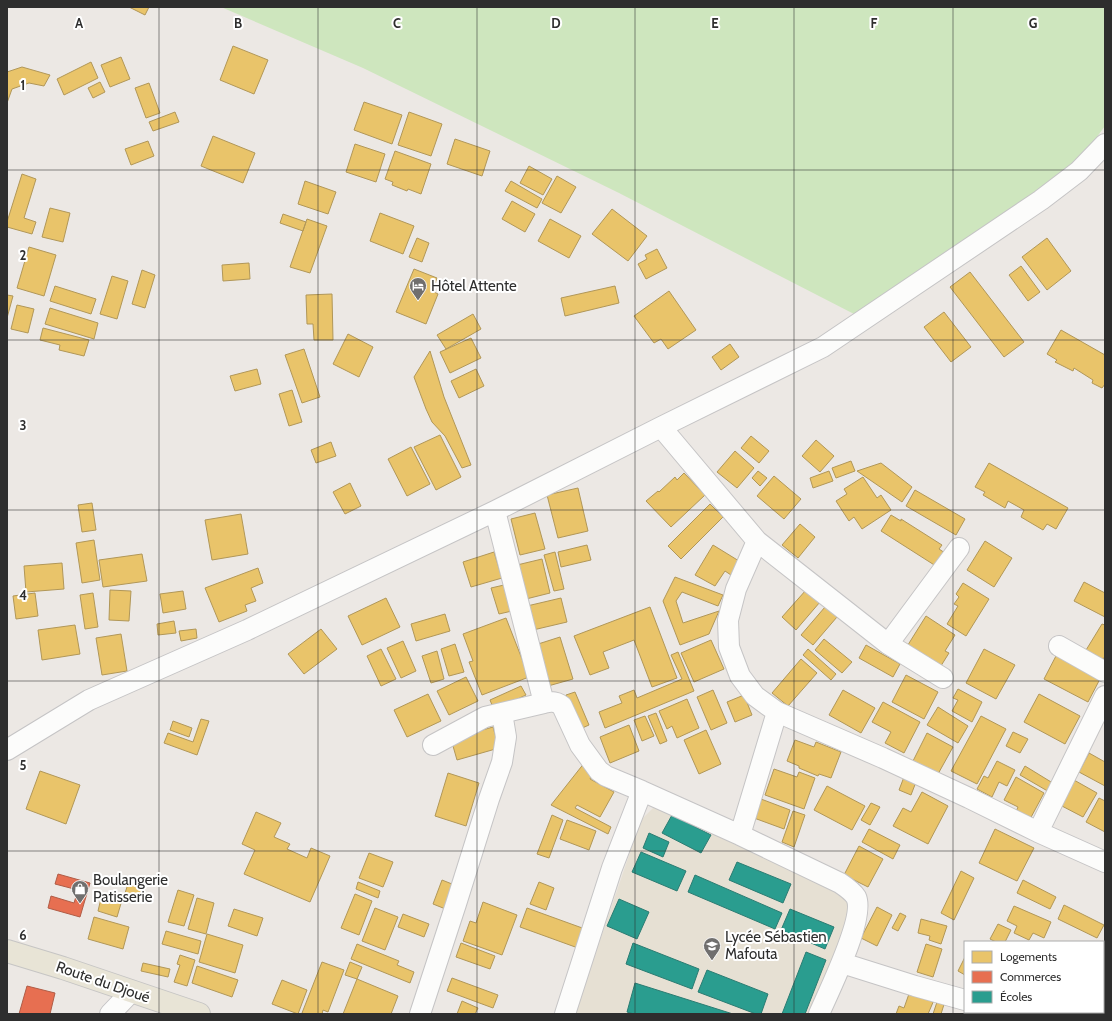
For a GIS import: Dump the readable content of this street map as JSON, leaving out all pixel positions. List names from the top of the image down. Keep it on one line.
{"streets":{"main road":["Route du Djoué"]},"places":{"hotel":["Hôtel Attente"],"shop":["Boulangerie Patisserie"],"school or university":["Lycée Sébastien Mafouta"]},"legend":["Logements","Commerces","Écoles"],"grid":{"columns":["A","B","C","D","E","F","G"],"rows":["1","2","3","4","5","6"]}}
